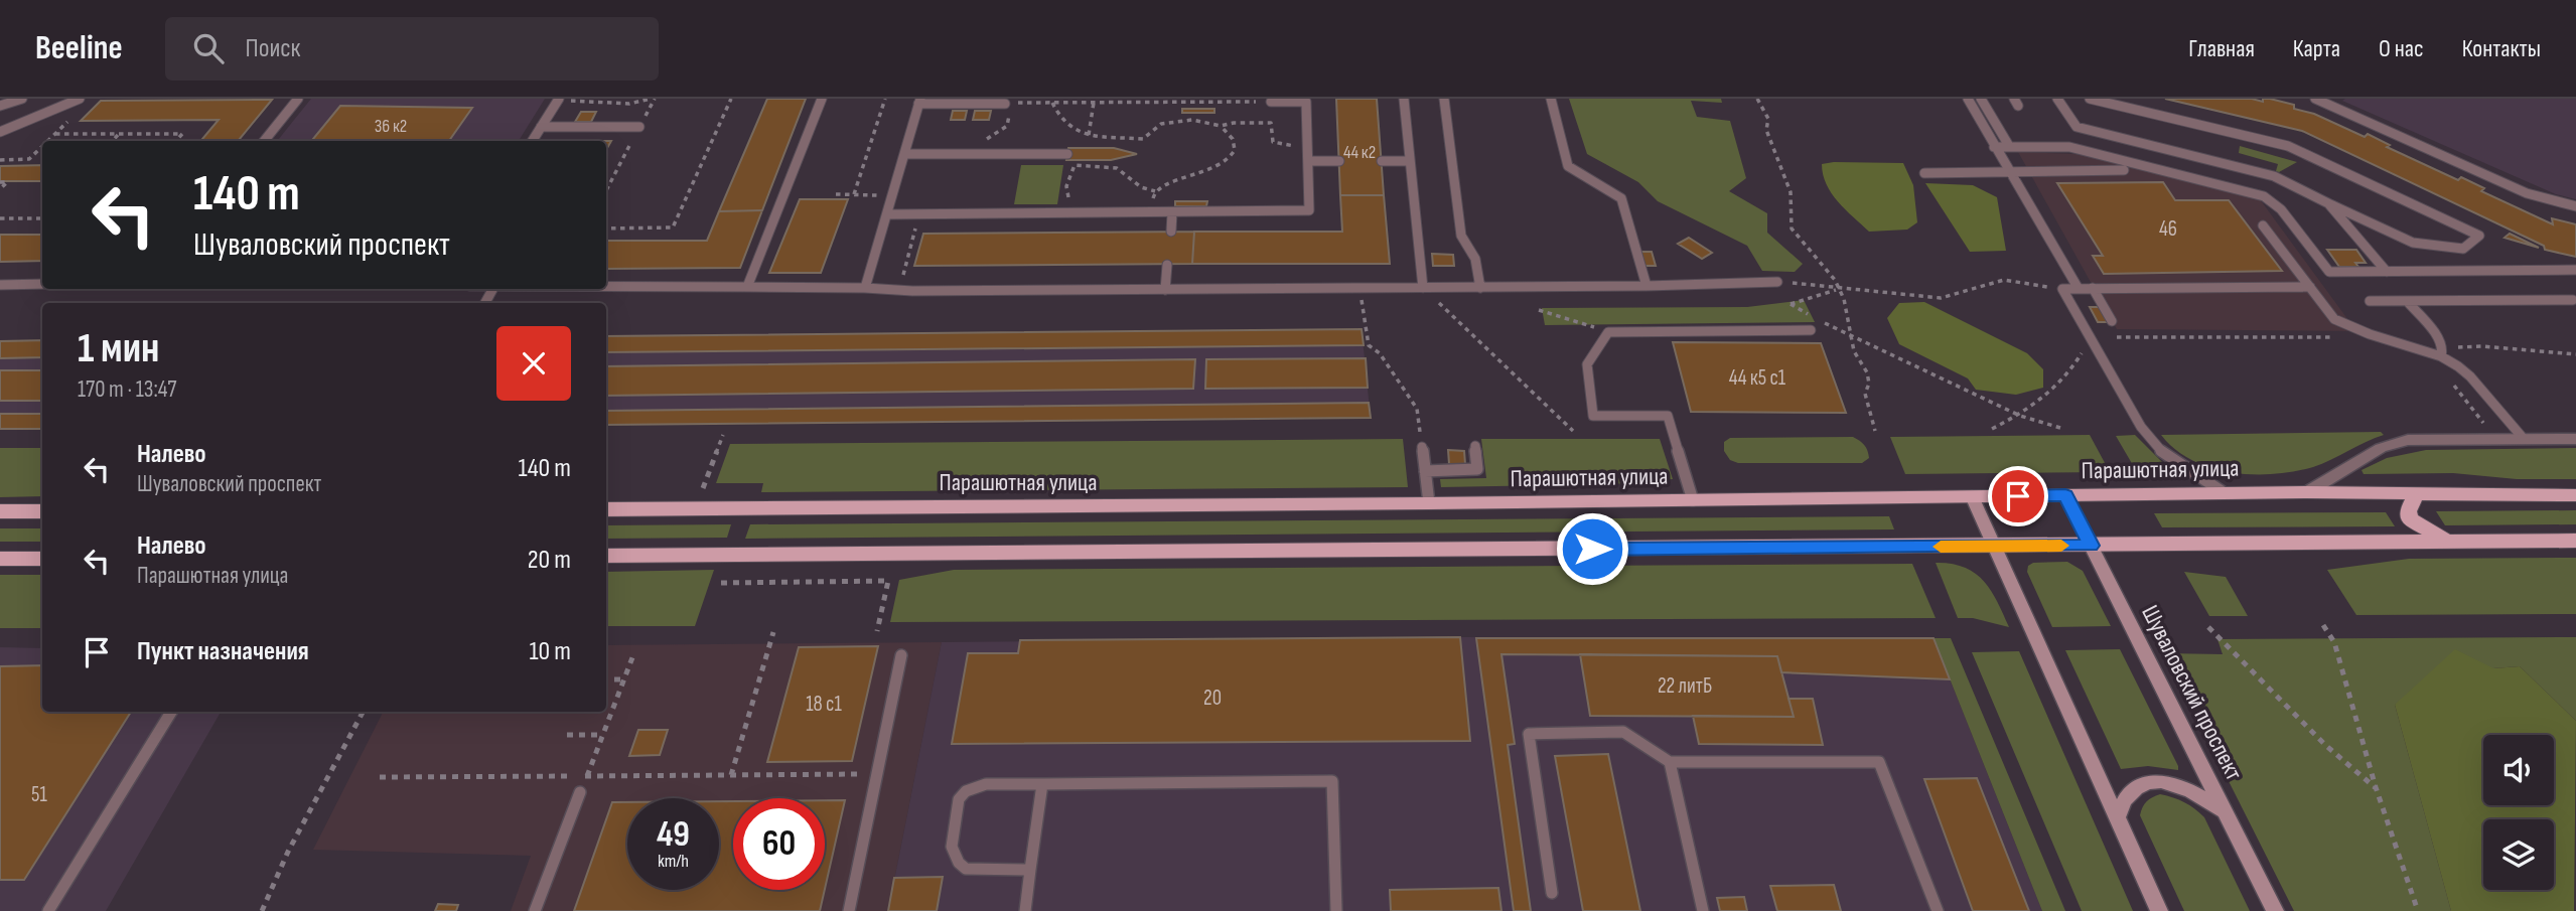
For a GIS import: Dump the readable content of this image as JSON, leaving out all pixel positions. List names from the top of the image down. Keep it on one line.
{"streets":{"main road":["Парашютная улица"],"street":["Шуваловский проспект"]},"crossings":[["Парашютная улица","Шуваловский проспект"]],"house_numbers":["36 к2","44 к2","46","44 к5 с1","22 литБ","20","18 с1","51"],"page":{"header":"Beeline","search":"Поиск","nav":["Главная","Карта","О нас","Контакты"],"turn":["140 m","Шуваловский проспект"],"heading":["1 мин","170 m · 13:47"],"list":[{"name":"Налево","note":"Шуваловский проспект","value":"140 m"},{"name":"Налево","note":"Парашютная улица","value":"20 m"},{"name":"Пункт назначения","value":"10 m"}],"speed":"49 km/h","limit":"60"}}
